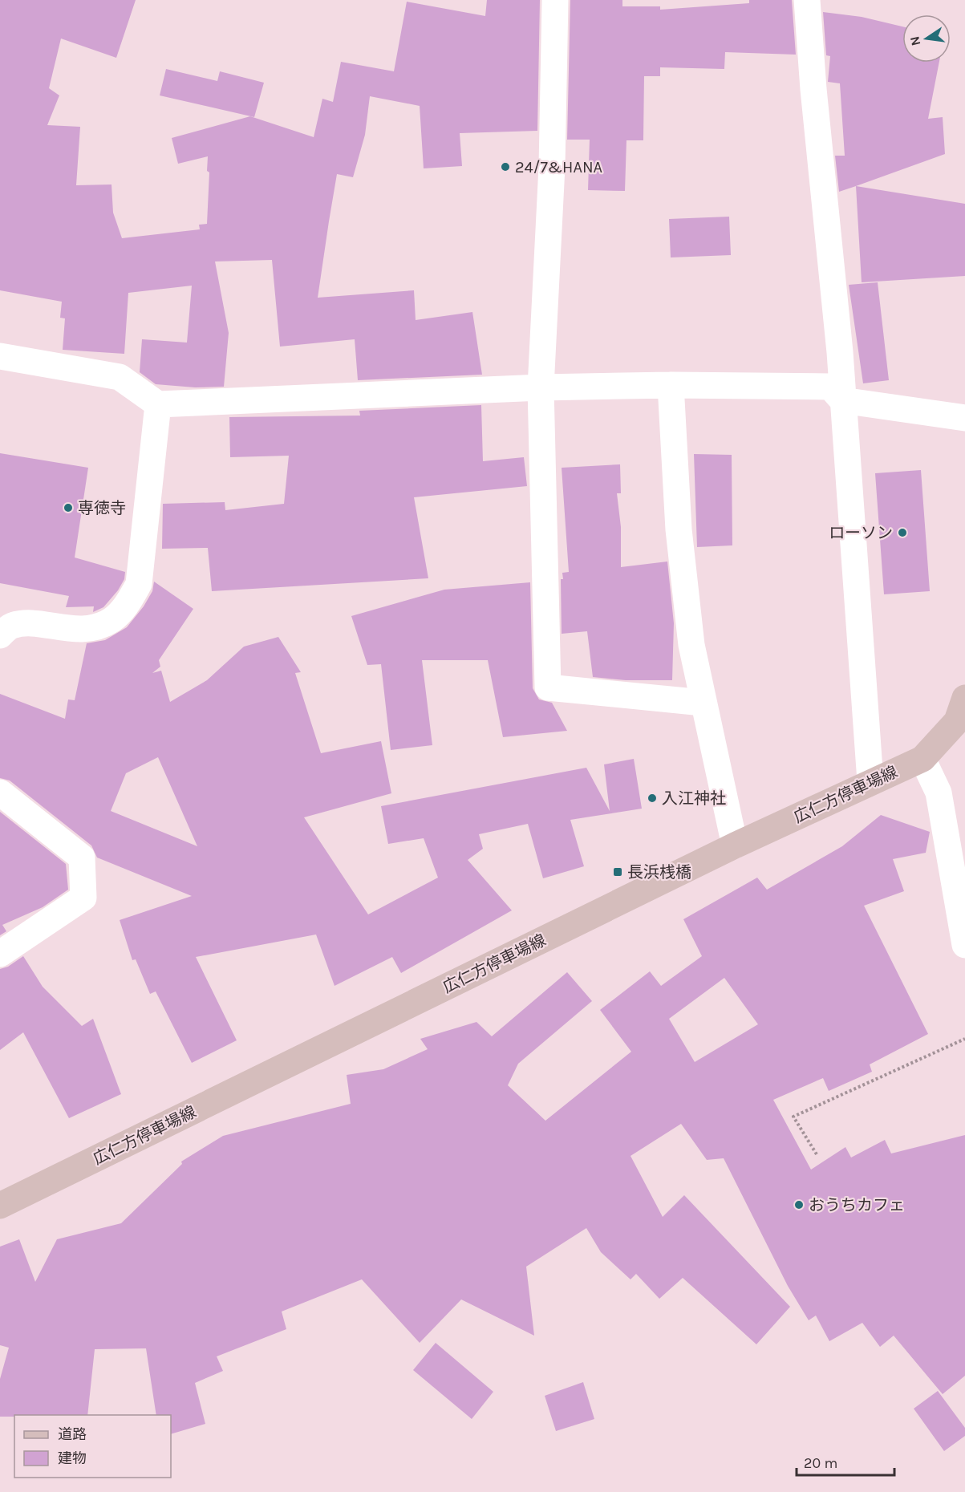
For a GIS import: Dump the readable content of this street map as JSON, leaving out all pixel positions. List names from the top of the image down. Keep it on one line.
{"streets":{"main road":["広仁方停車場線"]},"places":{"other":["24/7&HANA","専徳寺","ローソン","入江神社","おうちカフェ"],"transit":["長浜桟橋"]},"legend":["道路","建物"],"scale_bar":"20 m","north":"left"}
